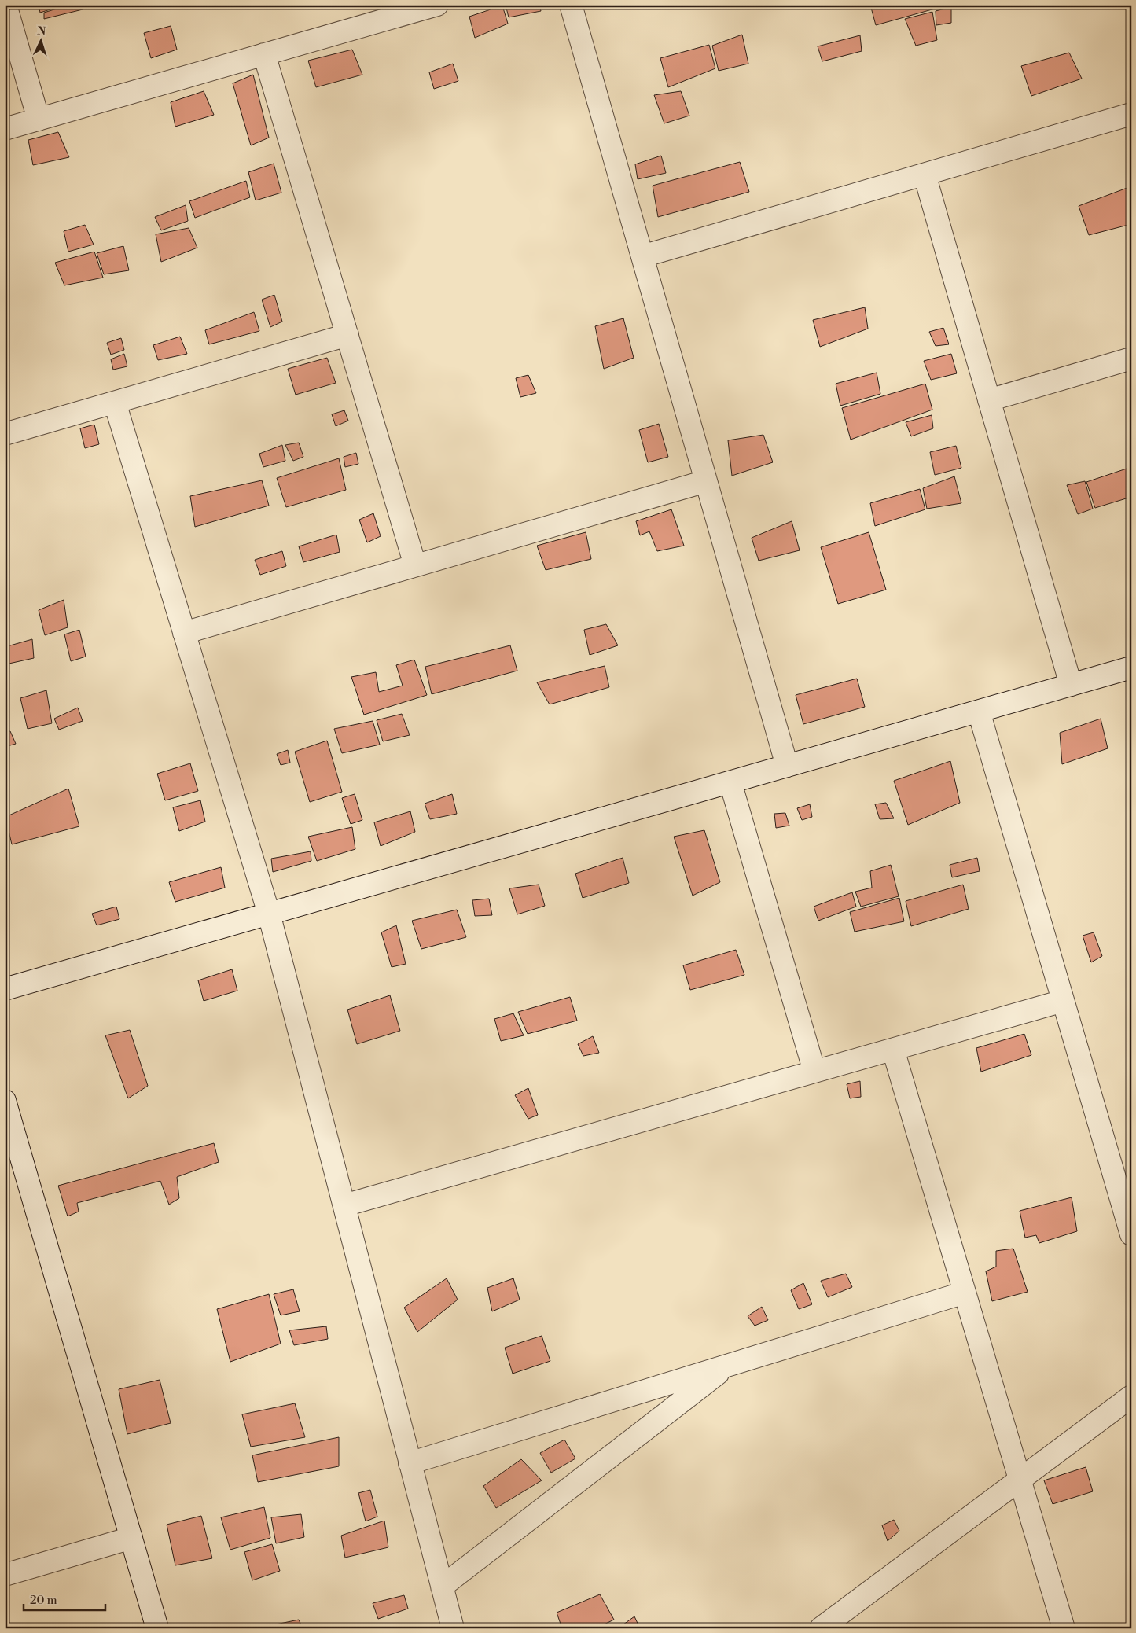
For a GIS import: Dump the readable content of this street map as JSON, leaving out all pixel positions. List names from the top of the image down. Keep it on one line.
{"scale_bar":"20 m","north":"top"}
